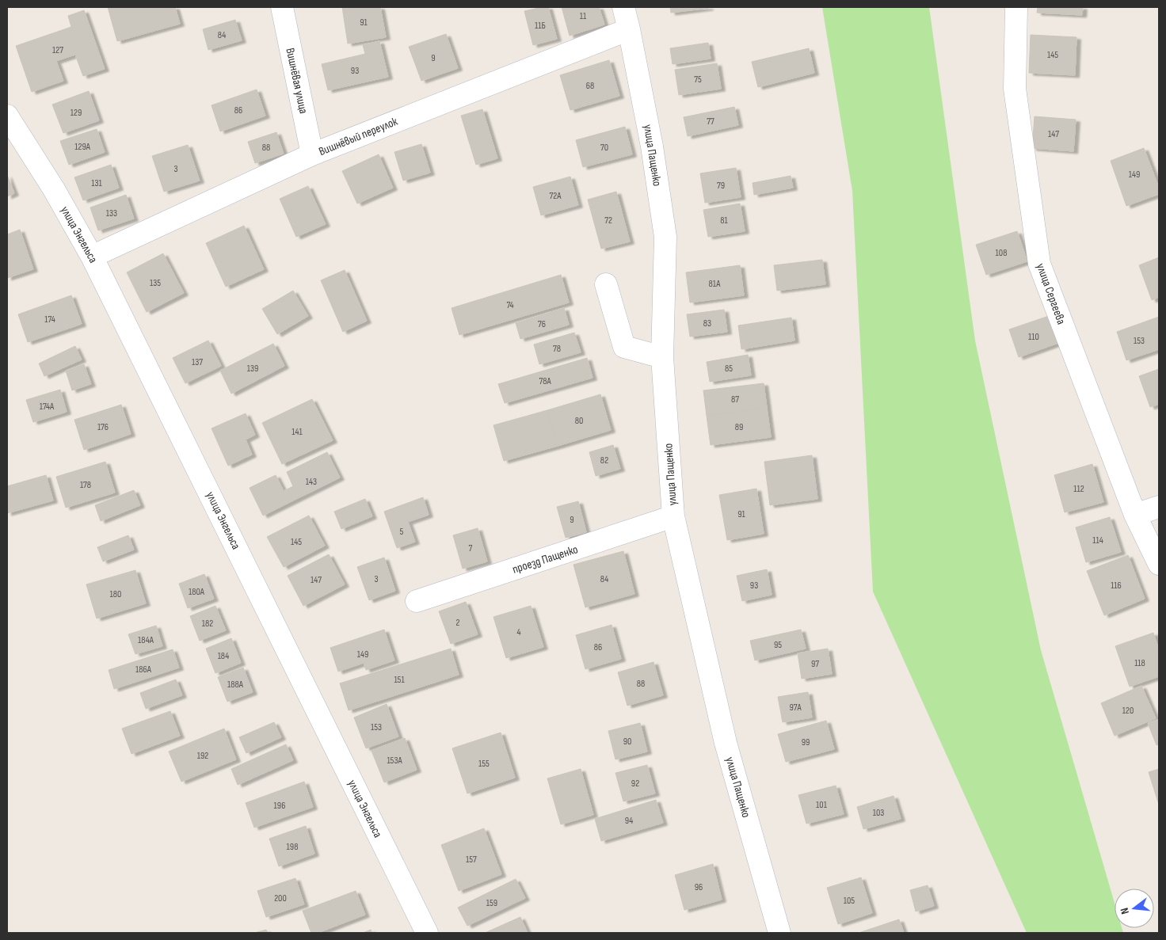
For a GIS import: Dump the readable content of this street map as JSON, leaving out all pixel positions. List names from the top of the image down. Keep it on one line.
{"streets":{"street":["Вишнёвая улица","Вишнёвый переулок","улица Пащенко","улица Энгельса","улица Сергеева","проезд Пащенко"]},"crossings":[["Вишнёвая улица","Вишнёвый переулок"],["Вишнёвый переулок","улица Пащенко"],["Вишнёвый переулок","улица Энгельса"],["улица Пащенко","проезд Пащенко"]],"house_numbers":["11","91","11Б","84","127","145","9","93","75","68","86","129","77","147","129А","88","70","3","149","131","79","72А","133","72","81","108","135","81А","74","174","83","76","110","153","78","137","139","85","78А","87","174А","80","176","89","141","82","143","178","112","91","9","5","114","145","7","3","84","147","93","116","180А","180","2","182","4","184А","95","86","149","184","118","97","186А","151","88","188А","97А","120","153","90","99","192","153А","155","92","101","196","103","94","198","157","96","200","105","159"],"north":"left"}
